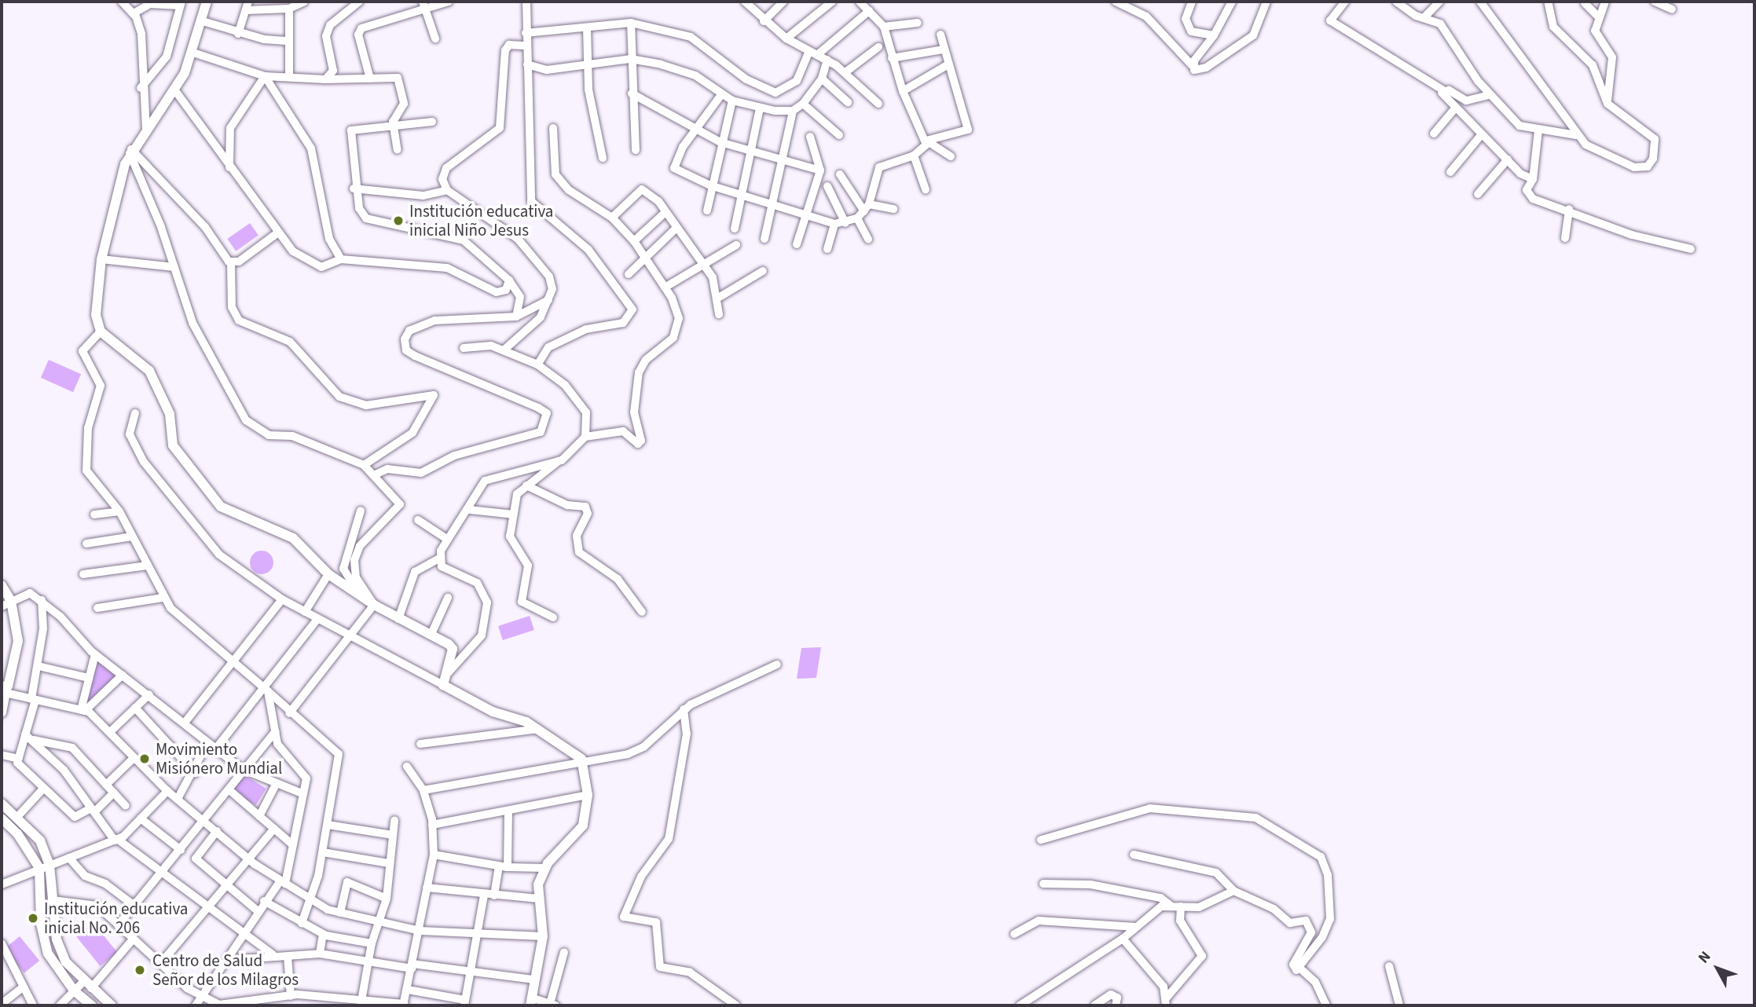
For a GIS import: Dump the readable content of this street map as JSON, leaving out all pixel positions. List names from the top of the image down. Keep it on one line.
{"places":["Institución educativa inicial Niño Jesus","Movimiento Misiónero Mundial","Institución educativa inicial No. 206","Centro de Salud Señor de los Milagros"],"north":"top left"}
